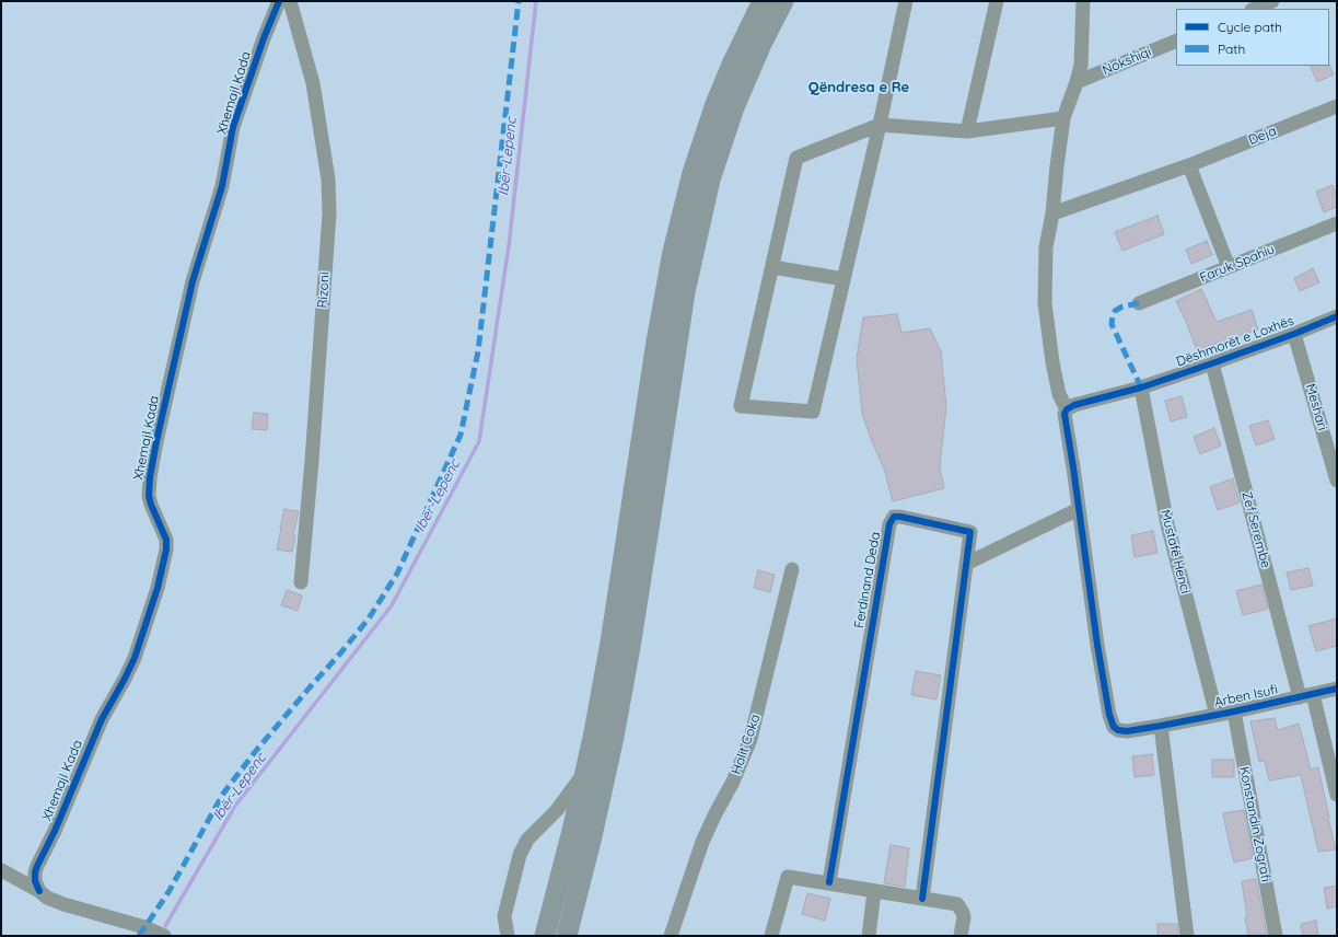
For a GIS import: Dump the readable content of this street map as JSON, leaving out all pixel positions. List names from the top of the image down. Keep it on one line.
{"streets":{"street":["Nokshiqi","Xhemajl Kada","Deja","Faruk Spahiu","Rizoni","Dëshmorët e Loxhës","Meshari","Zef Serembe","Mustafë Henci","Ferdinand Deda","Arben Isufi","Halit Coka","Konstandin Zografi"]},"crossings":[["Dëshmorët e Loxhës","Meshari"],["Dëshmorët e Loxhës","Zef Serembe"],["Dëshmorët e Loxhës","Mustafë Henci"],["Dëshmorët e Loxhës","Arben Isufi"],["Zef Serembe","Arben Isufi"],["Mustafë Henci","Arben Isufi"],["Arben Isufi","Konstandin Zografi"]],"districts":["Qëndresa e Re"],"water":["Ibër-Lepenc"],"legend":["Cycle path","Path"]}
